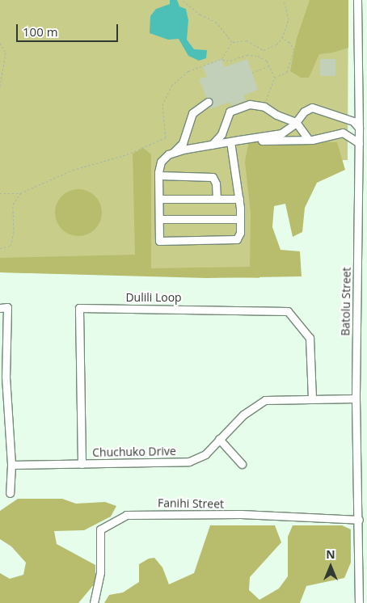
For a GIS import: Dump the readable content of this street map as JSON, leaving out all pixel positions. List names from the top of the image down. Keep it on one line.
{"streets":{"street":["Dulili Loop","Batolu Street","Chuchuko Drive","Fanihi Street"]},"crossings":[["Dulili Loop","Chuchuko Drive"],["Batolu Street","Chuchuko Drive"],["Batolu Street","Fanihi Street"]],"scale_bar":"100 m","north":"top"}
